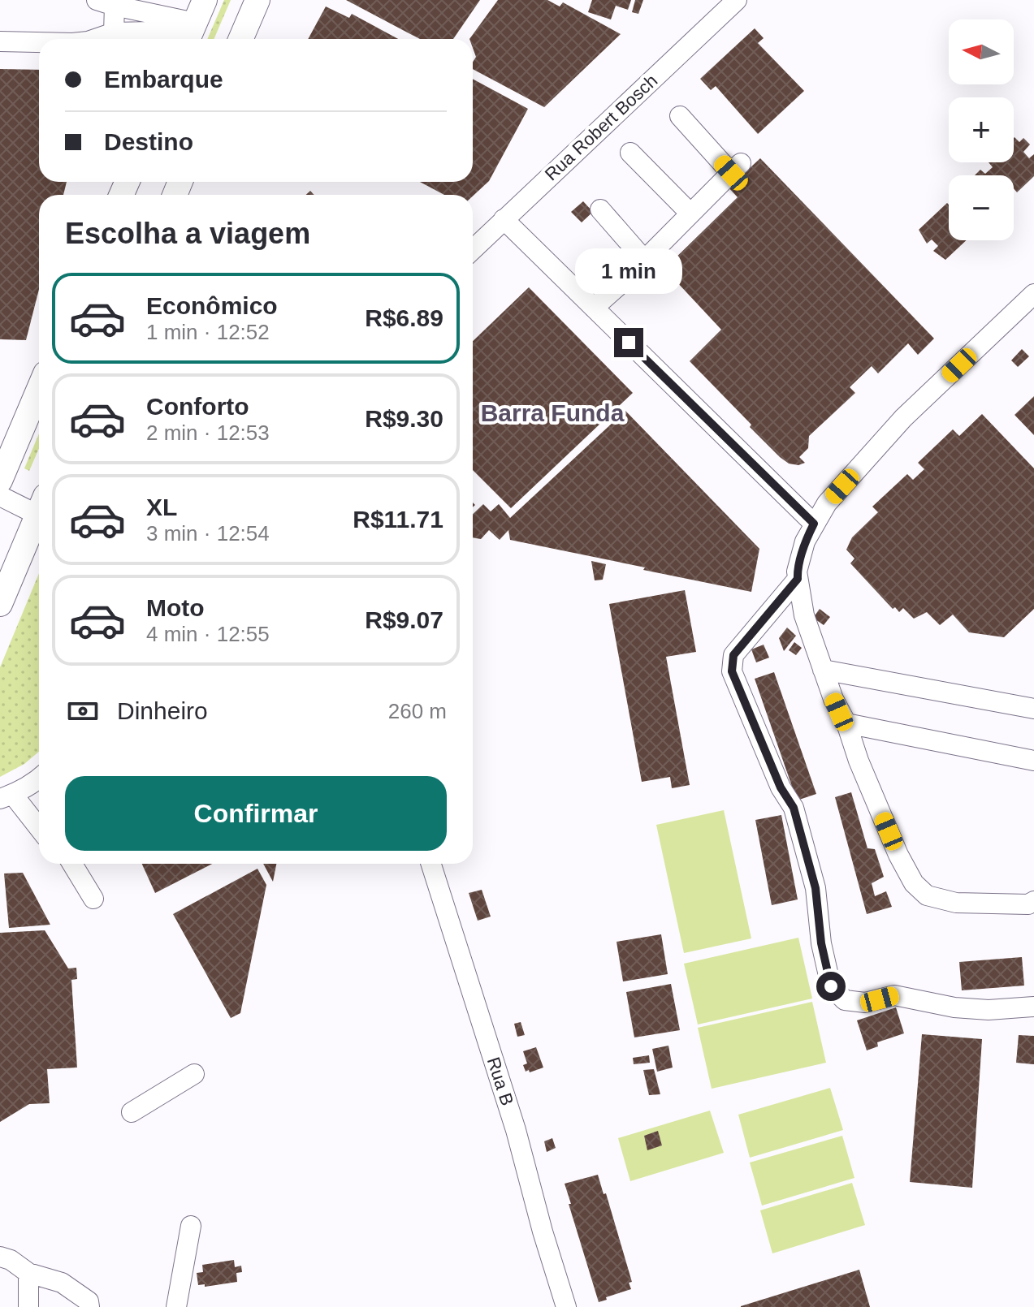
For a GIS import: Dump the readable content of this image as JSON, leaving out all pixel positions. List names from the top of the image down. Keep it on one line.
{"streets":{"street":["Rua Robert Bosch","Rua B"]},"districts":["Barra Funda"],"north":"left","page":{"map_buttons":["+","−"],"banner":["Embarque","Destino"],"heading":"Escolha a viagem","bubble":"1 min","list":[{"name":"Econômico","note":"1 min · 12:52","value":"R$6.89"},{"name":"Conforto","note":"2 min · 12:53","value":"R$9.30"},{"name":"XL","note":"3 min · 12:54","value":"R$11.71"},{"name":"Moto","note":"4 min · 12:55","value":"R$9.07"}],"pay":["Dinheiro","260 m"],"buttons":"Confirmar"}}
